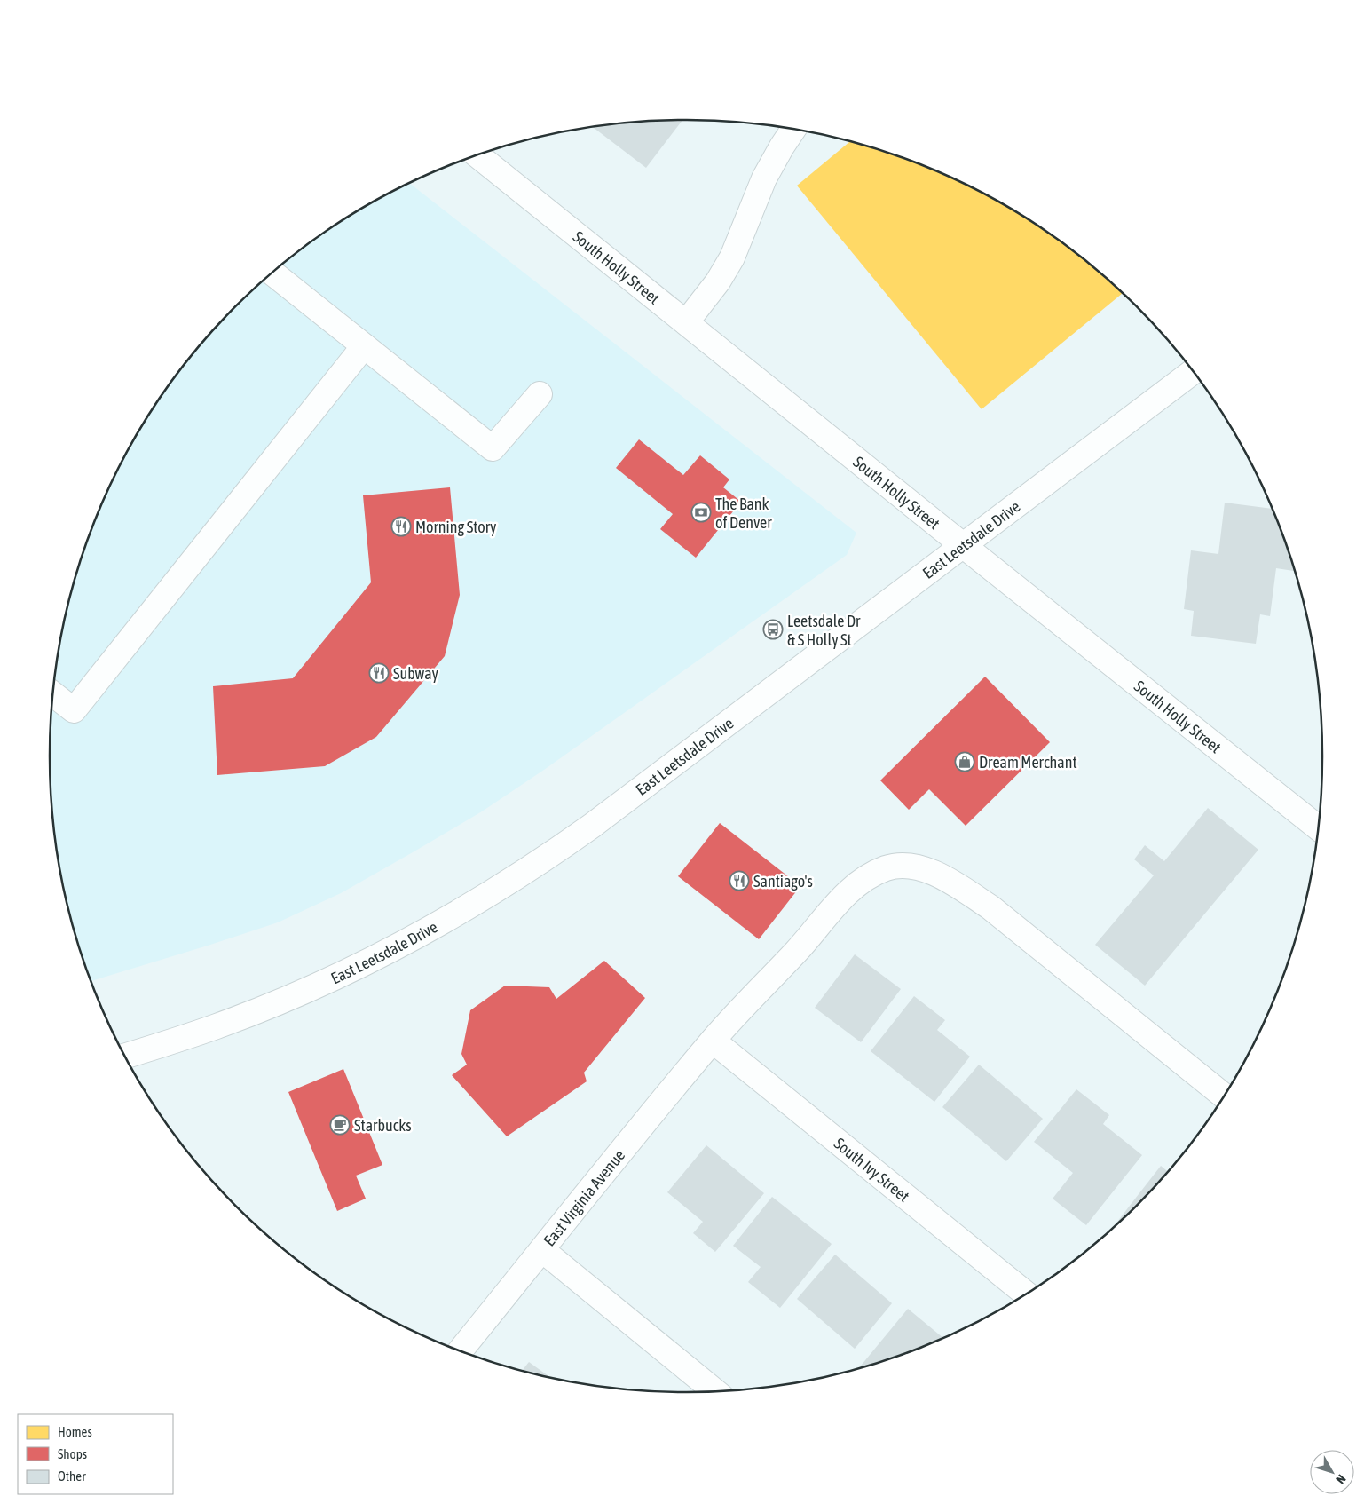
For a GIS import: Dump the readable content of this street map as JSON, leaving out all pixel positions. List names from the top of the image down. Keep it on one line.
{"streets":{"main road":["South Holly Street","East Leetsdale Drive","South Ivy Street","East Virginia Avenue"]},"crossings":[["South Holly Street","East Leetsdale Drive"],["South Ivy Street","East Virginia Avenue"]],"places":{"bank":["The Bank of Denver"],"restaurant":["Morning Story","Subway","Santiago's"],"bus stop":["Leetsdale Dr & S Holly St"],"shop":["Dream Merchant"],"cafe":["Starbucks"]},"legend":["Homes","Shops","Other"],"north":"bottom right"}
